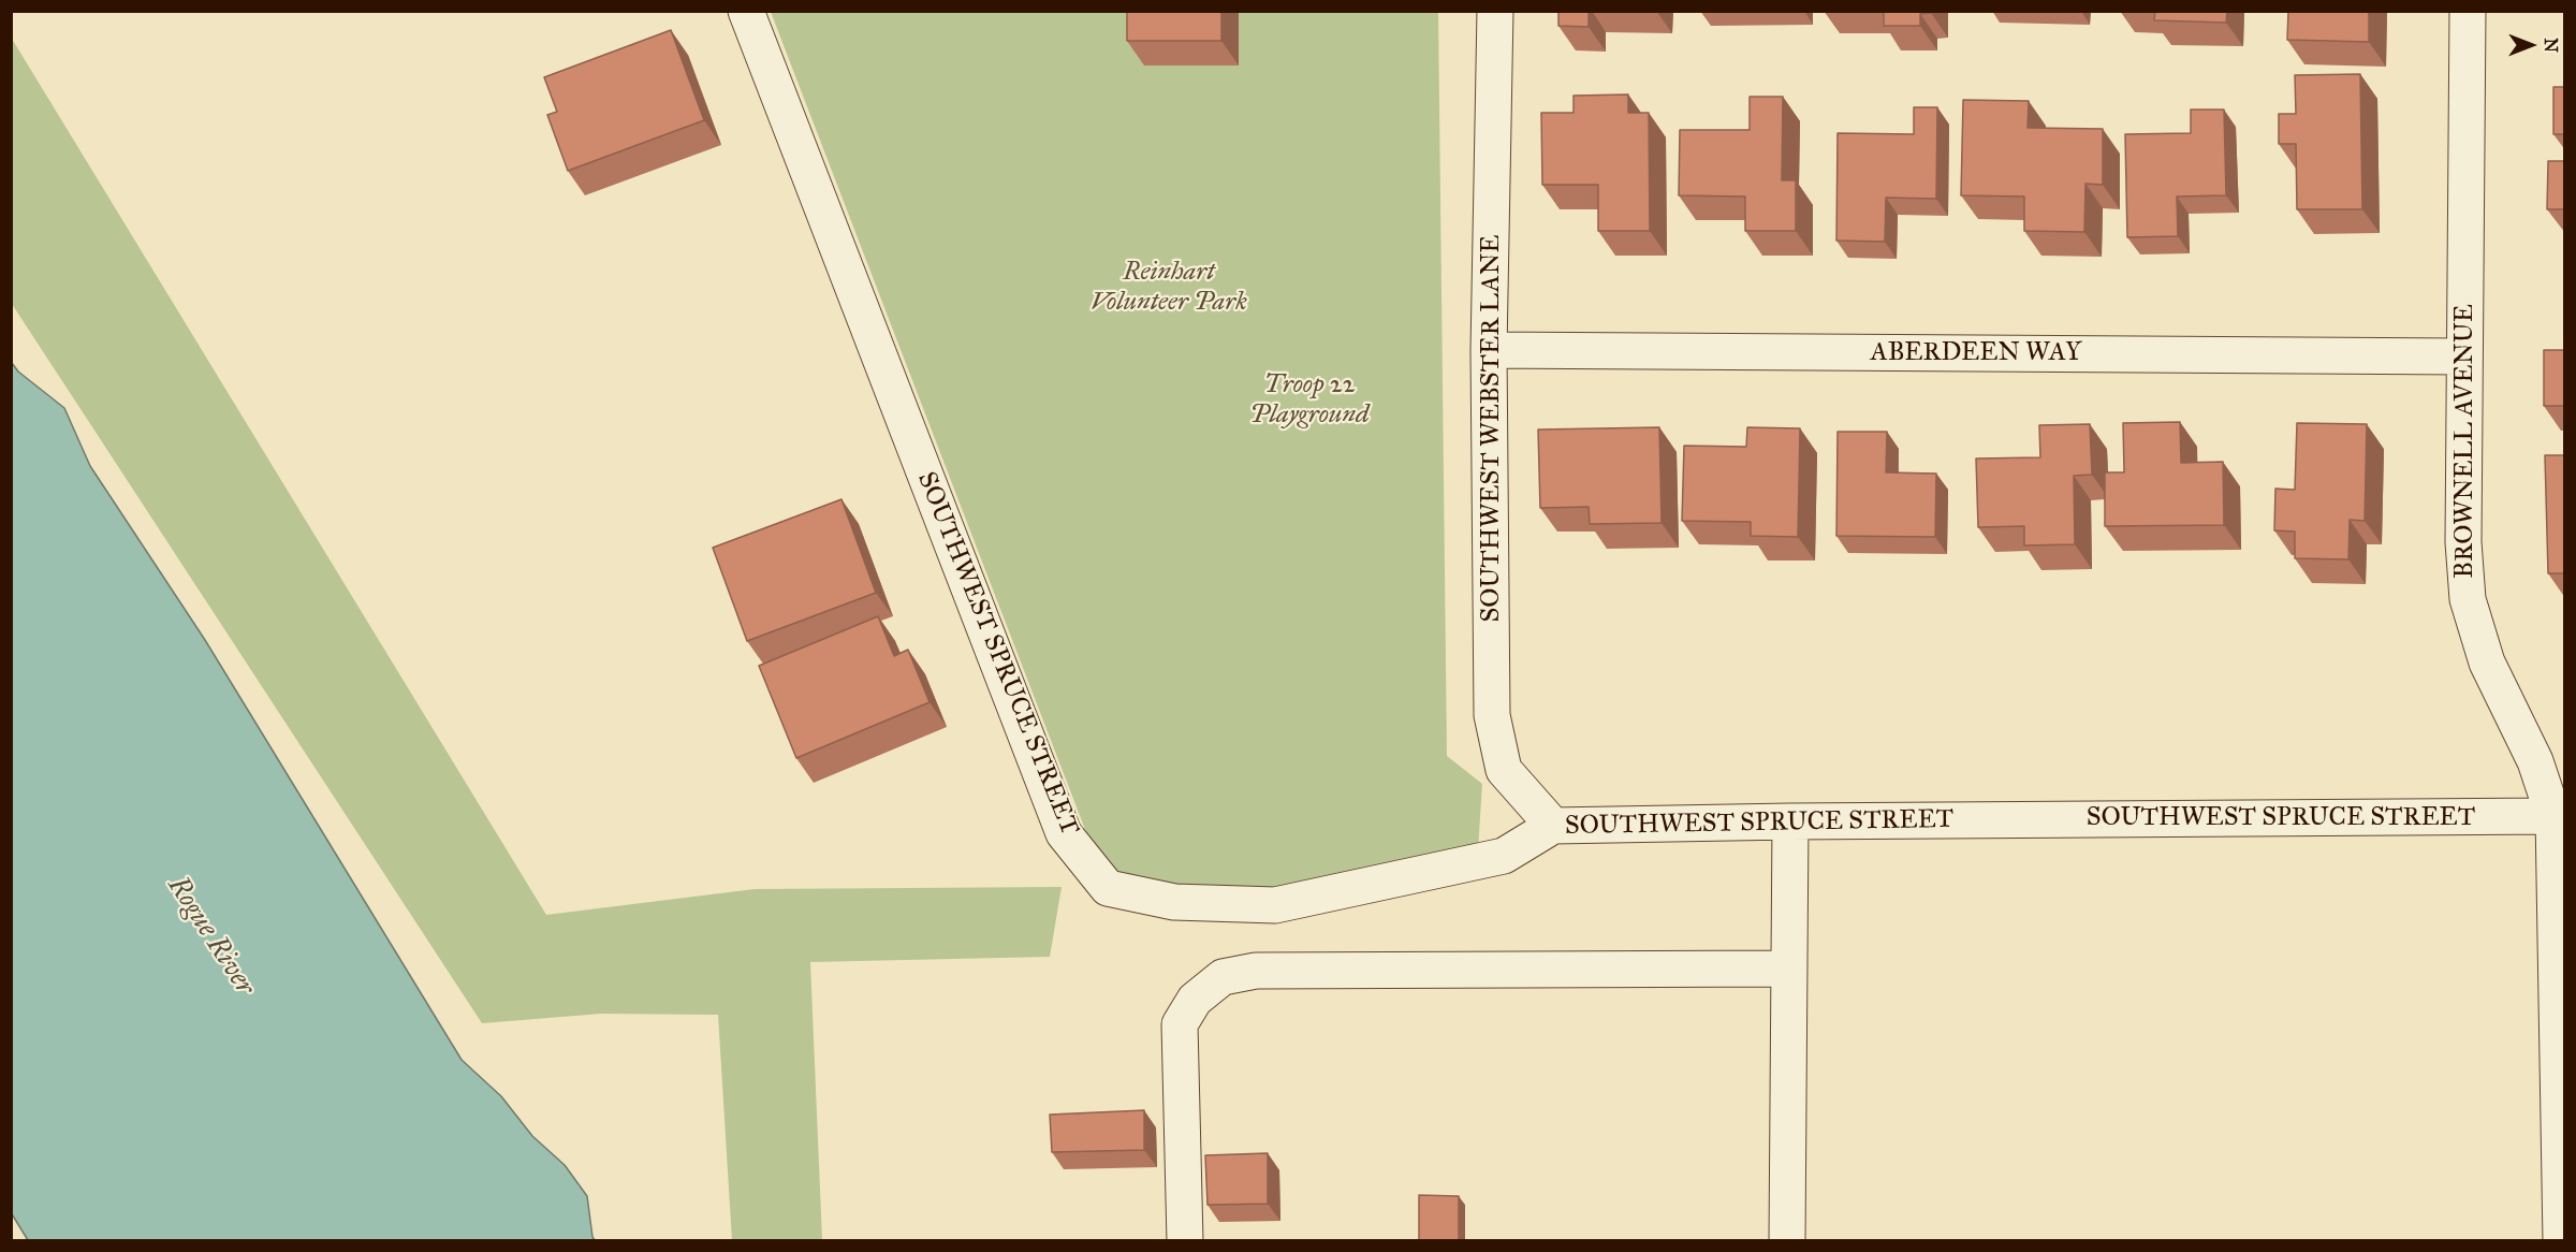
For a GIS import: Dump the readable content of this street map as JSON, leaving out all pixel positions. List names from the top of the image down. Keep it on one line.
{"streets":{"street":["ABERDEEN WAY","SOUTHWEST WEBSTER LANE","BROWNELL AVENUE","SOUTHWEST SPRUCE STREET"]},"crossings":[["ABERDEEN WAY","SOUTHWEST WEBSTER LANE"],["ABERDEEN WAY","BROWNELL AVENUE"],["SOUTHWEST WEBSTER LANE","SOUTHWEST SPRUCE STREET"],["BROWNELL AVENUE","SOUTHWEST SPRUCE STREET"]],"water":["Rogue River"],"parks":["Reinhart Volunteer Park","Troop 22 Playground"],"north":"right"}
